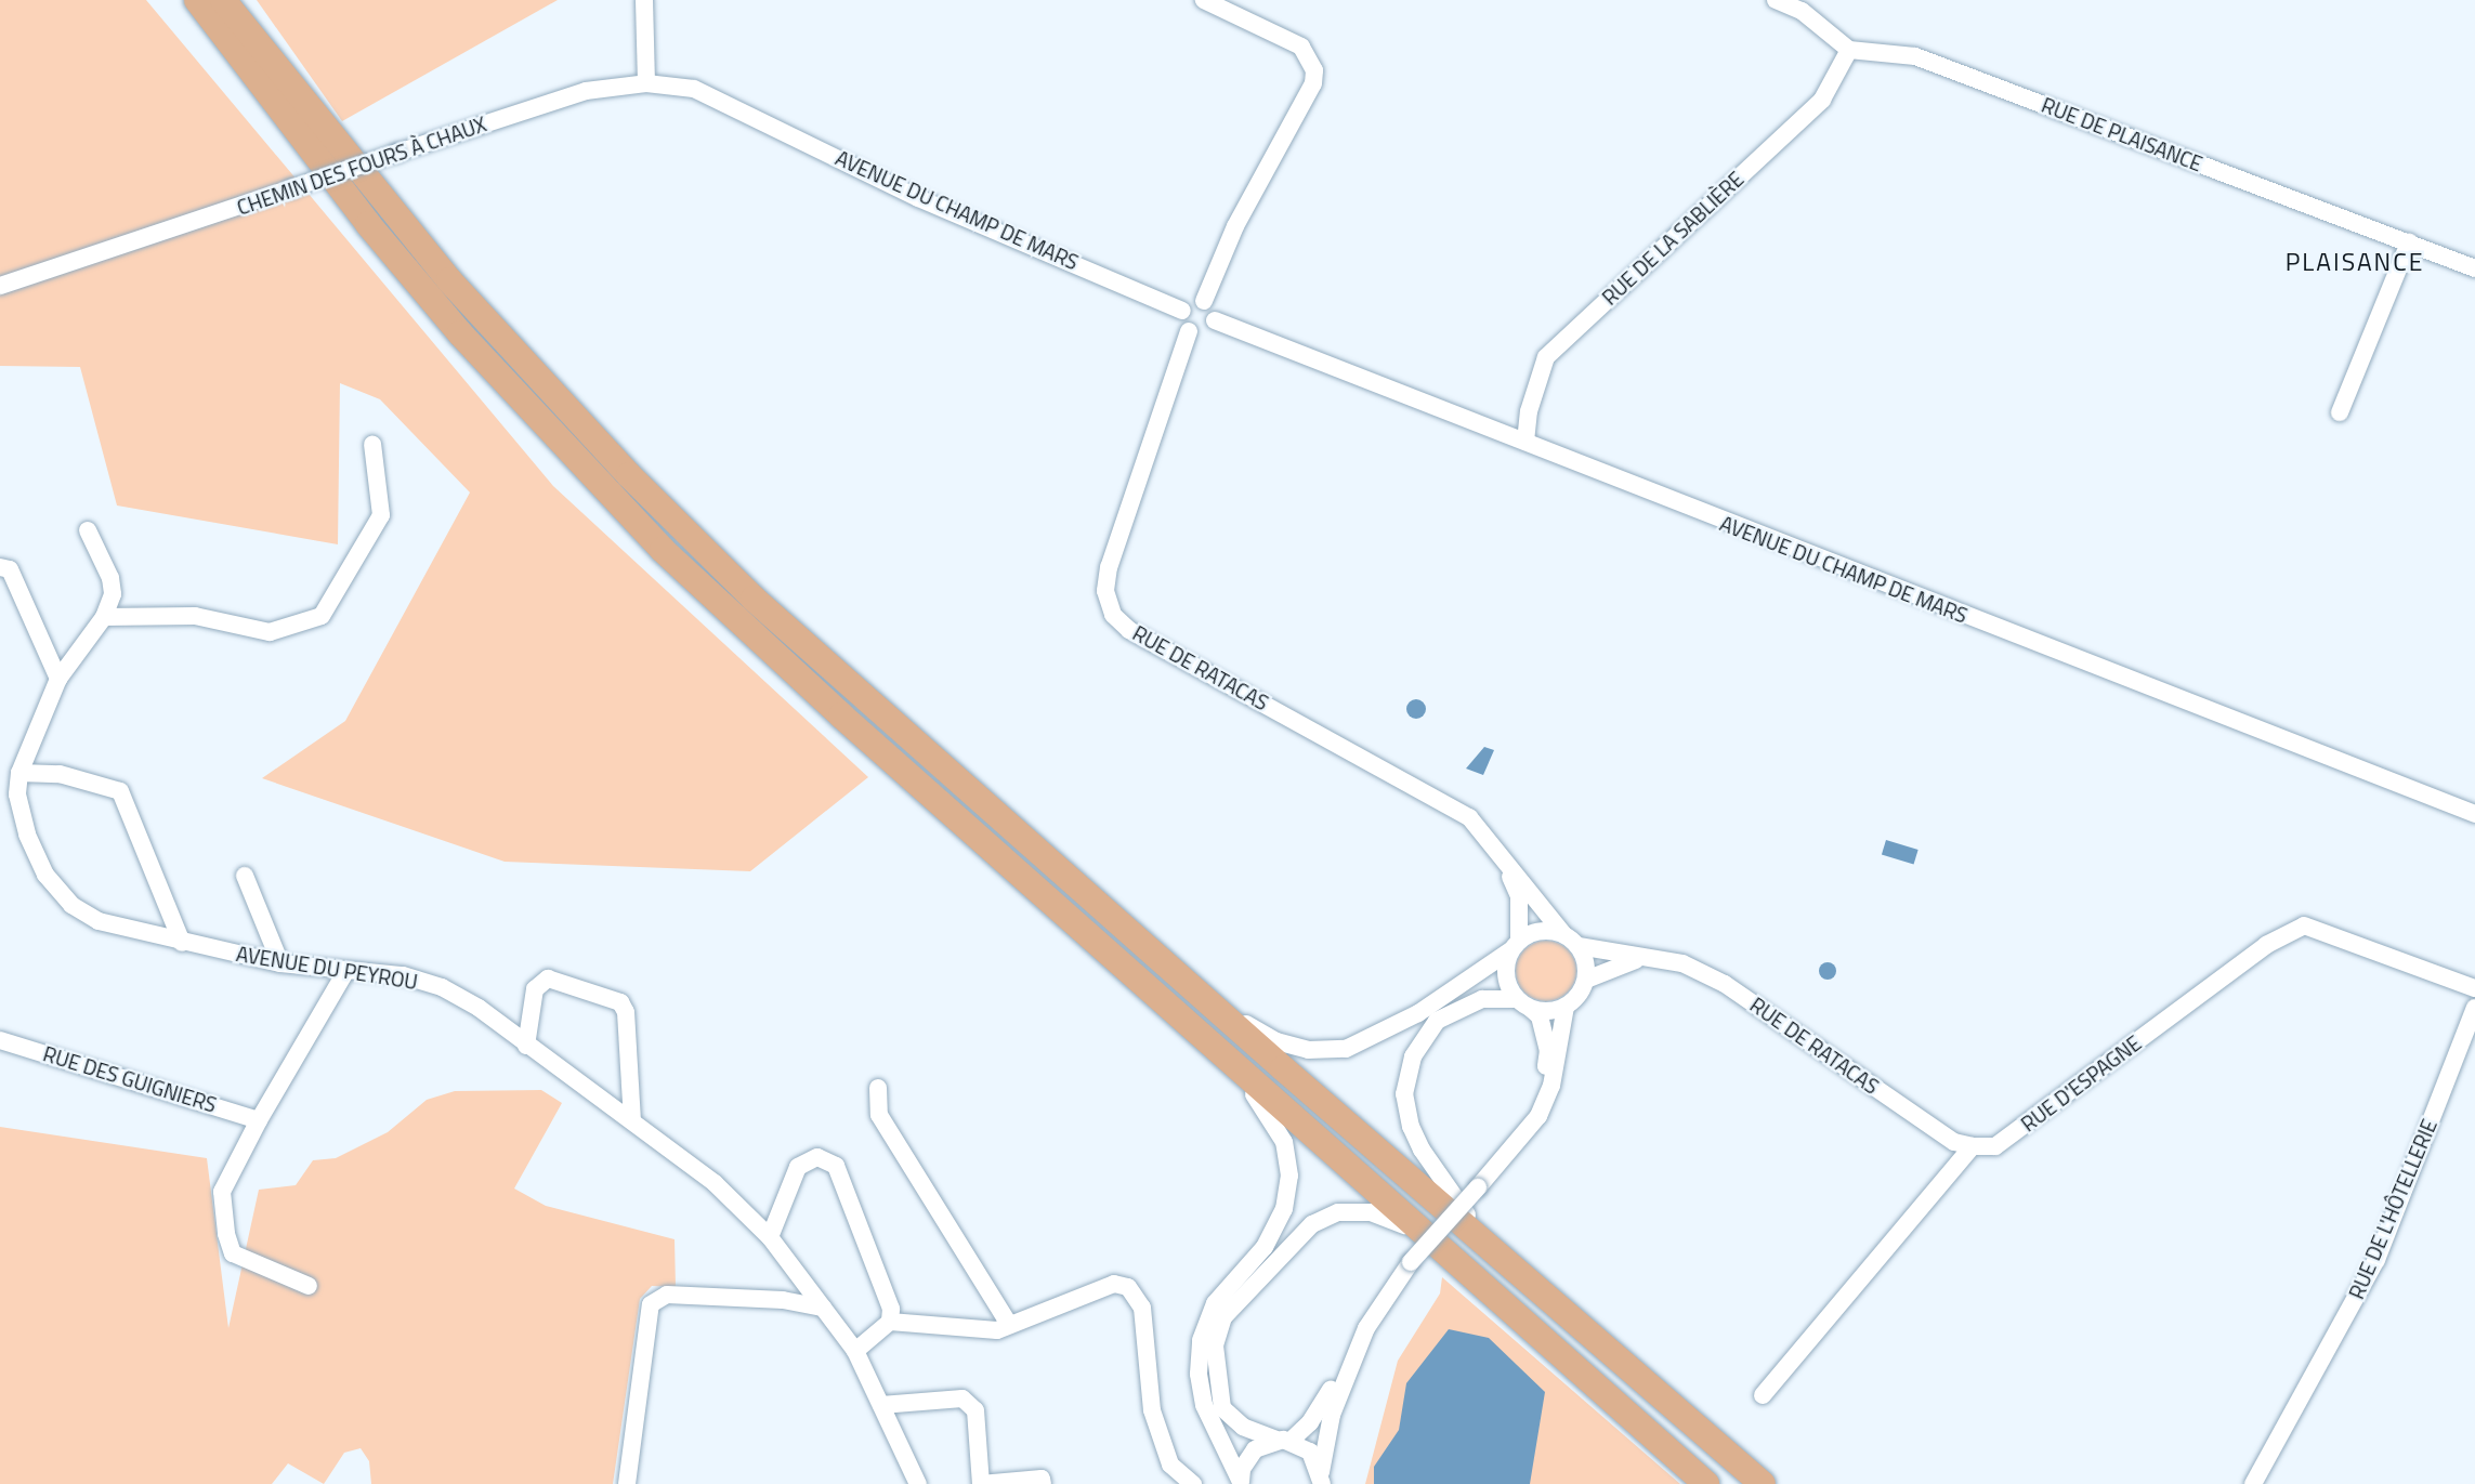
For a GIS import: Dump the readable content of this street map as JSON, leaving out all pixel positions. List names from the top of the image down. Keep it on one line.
{"streets":{"street":["RUE DE PLAISANCE","CHEMIN DES FOURS À CHAUX","AVENUE DU CHAMP DE MARS","RUE DE LA SABLIÈRE","RUE DE RATACAS","AVENUE DU PEYROU","RUE DES GUIGNIERS","RUE D'ESPAGNE","RUE DE L'HÔTELLERIE"]},"crossings":[["RUE DE PLAISANCE","RUE DE LA SABLIÈRE"],["CHEMIN DES FOURS À CHAUX","AVENUE DU CHAMP DE MARS"],["AVENUE DU CHAMP DE MARS","RUE DE LA SABLIÈRE"],["AVENUE DU CHAMP DE MARS","RUE DE RATACAS"],["RUE DE RATACAS","RUE D'ESPAGNE"]],"districts":["PLAISANCE"]}
